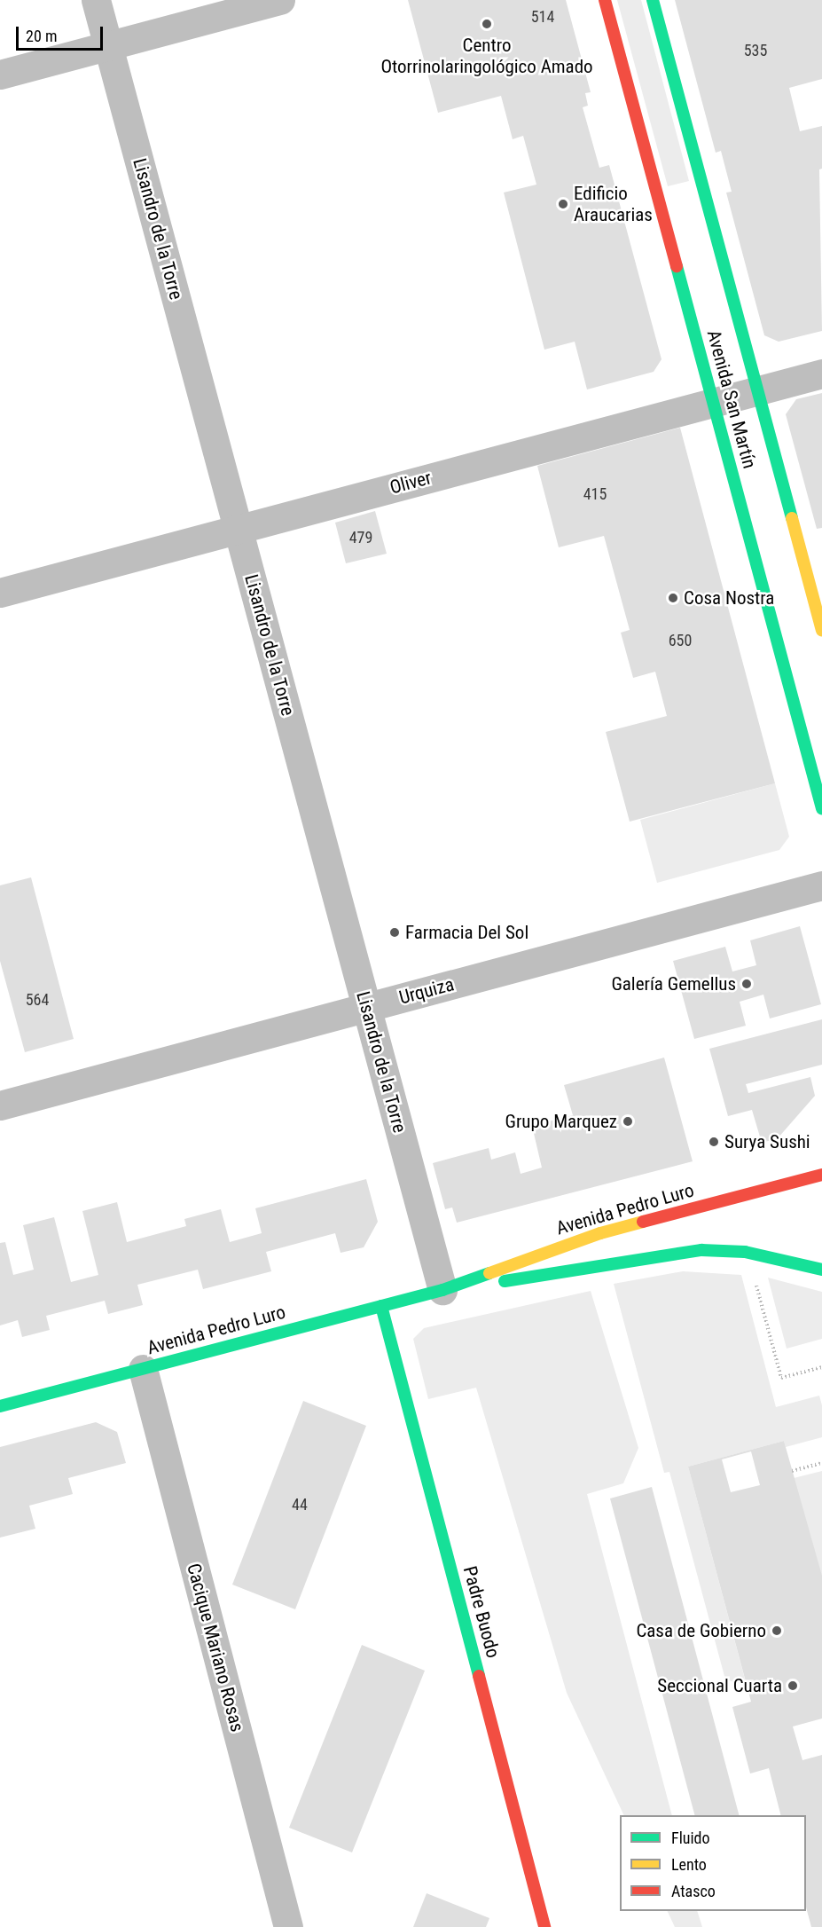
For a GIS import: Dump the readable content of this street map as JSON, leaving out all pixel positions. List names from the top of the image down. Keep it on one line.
{"streets":{"main road":["Avenida San Martín","Avenida Pedro Luro","Padre Buodo"],"street":["Lisandro de la Torre","Oliver","Urquiza","Cacique Mariano Rosas"]},"crossings":[["Lisandro de la Torre","Oliver"],["Lisandro de la Torre","Urquiza"],["Lisandro de la Torre","Avenida Pedro Luro"],["Avenida San Martín","Oliver"],["Avenida Pedro Luro","Padre Buodo"],["Avenida Pedro Luro","Cacique Mariano Rosas"]],"places":["Centro Otorrinolaringológico Amado","Edificio Araucarias","Cosa Nostra","Farmacia Del Sol","Galería Gemellus","Grupo Marquez","Surya Sushi","Casa de Gobierno","Seccional Cuarta"],"house_numbers":["514","535","415","479","650","564","44"],"legend":["Fluido","Lento","Atasco"],"scale_bar":"20 m"}
